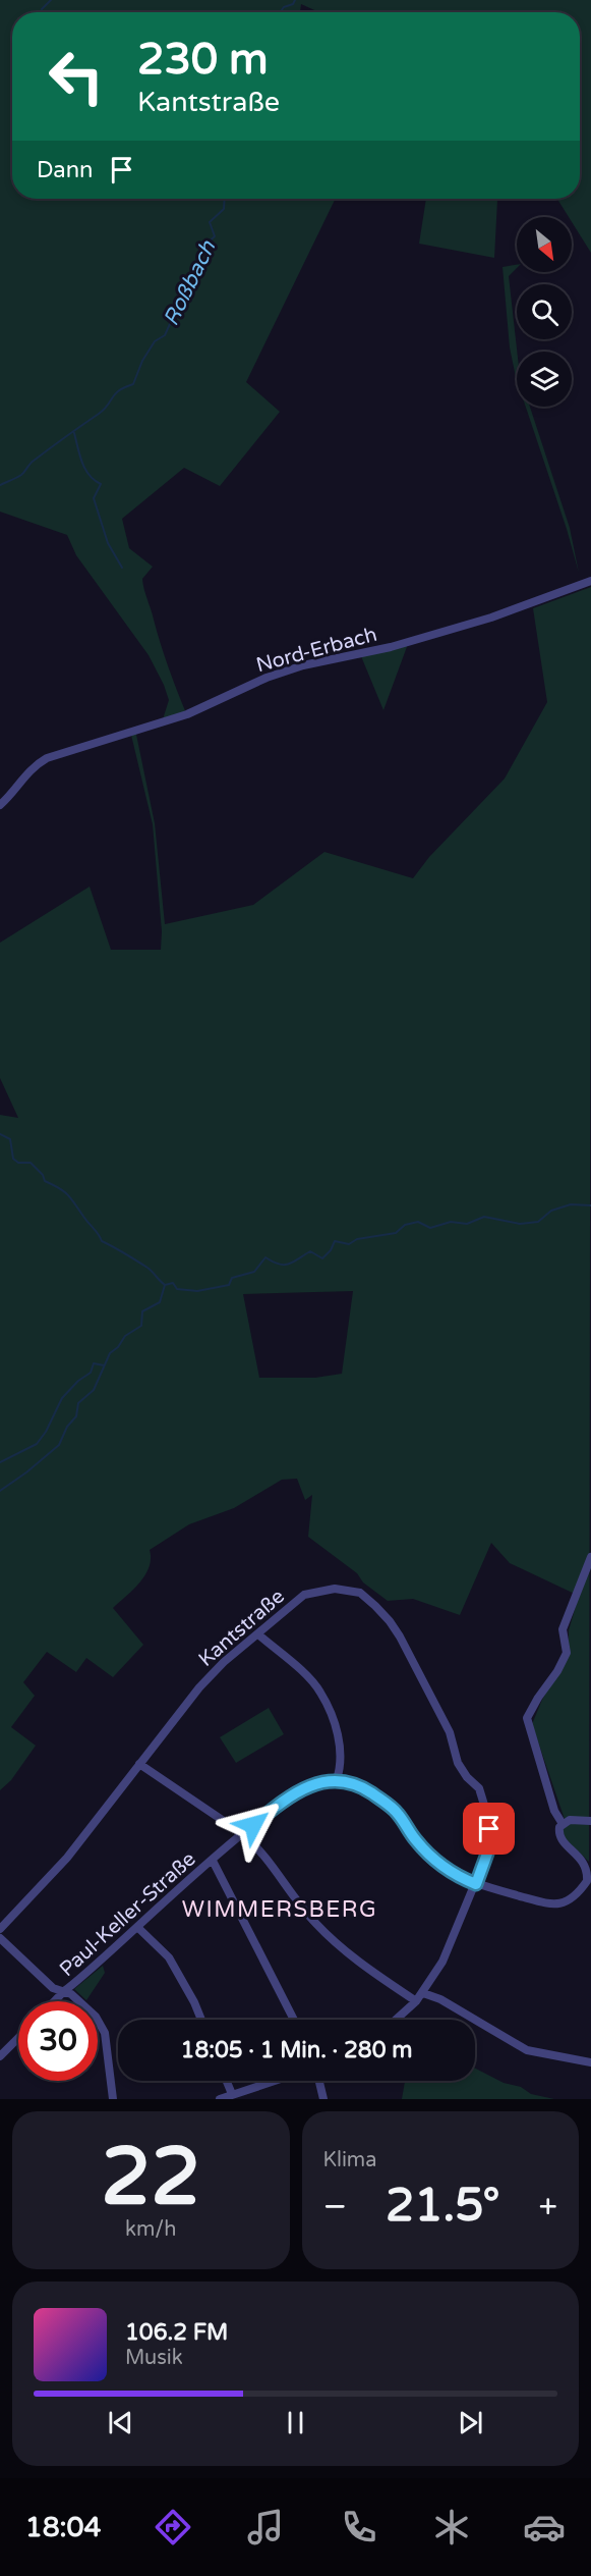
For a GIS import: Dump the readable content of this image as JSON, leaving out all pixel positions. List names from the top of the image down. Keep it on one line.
{"streets":{"street":["Nord-Erbach","Kantstraße","Paul-Keller-Straße"]},"districts":["WIMMERSBERG"],"water":["Roßbach"],"north":"bottom right","page":{"turn":["230 m","Kantstraße"],"then":"Dann","limit":"30","trip":"18:05 · 1 Min. · 280 m","tile":[["22","km/h"],"Klima"],"heat":["−","21.5°","+"],"song":["106.2 FM","Musik"],"tabs":"18:04"}}
